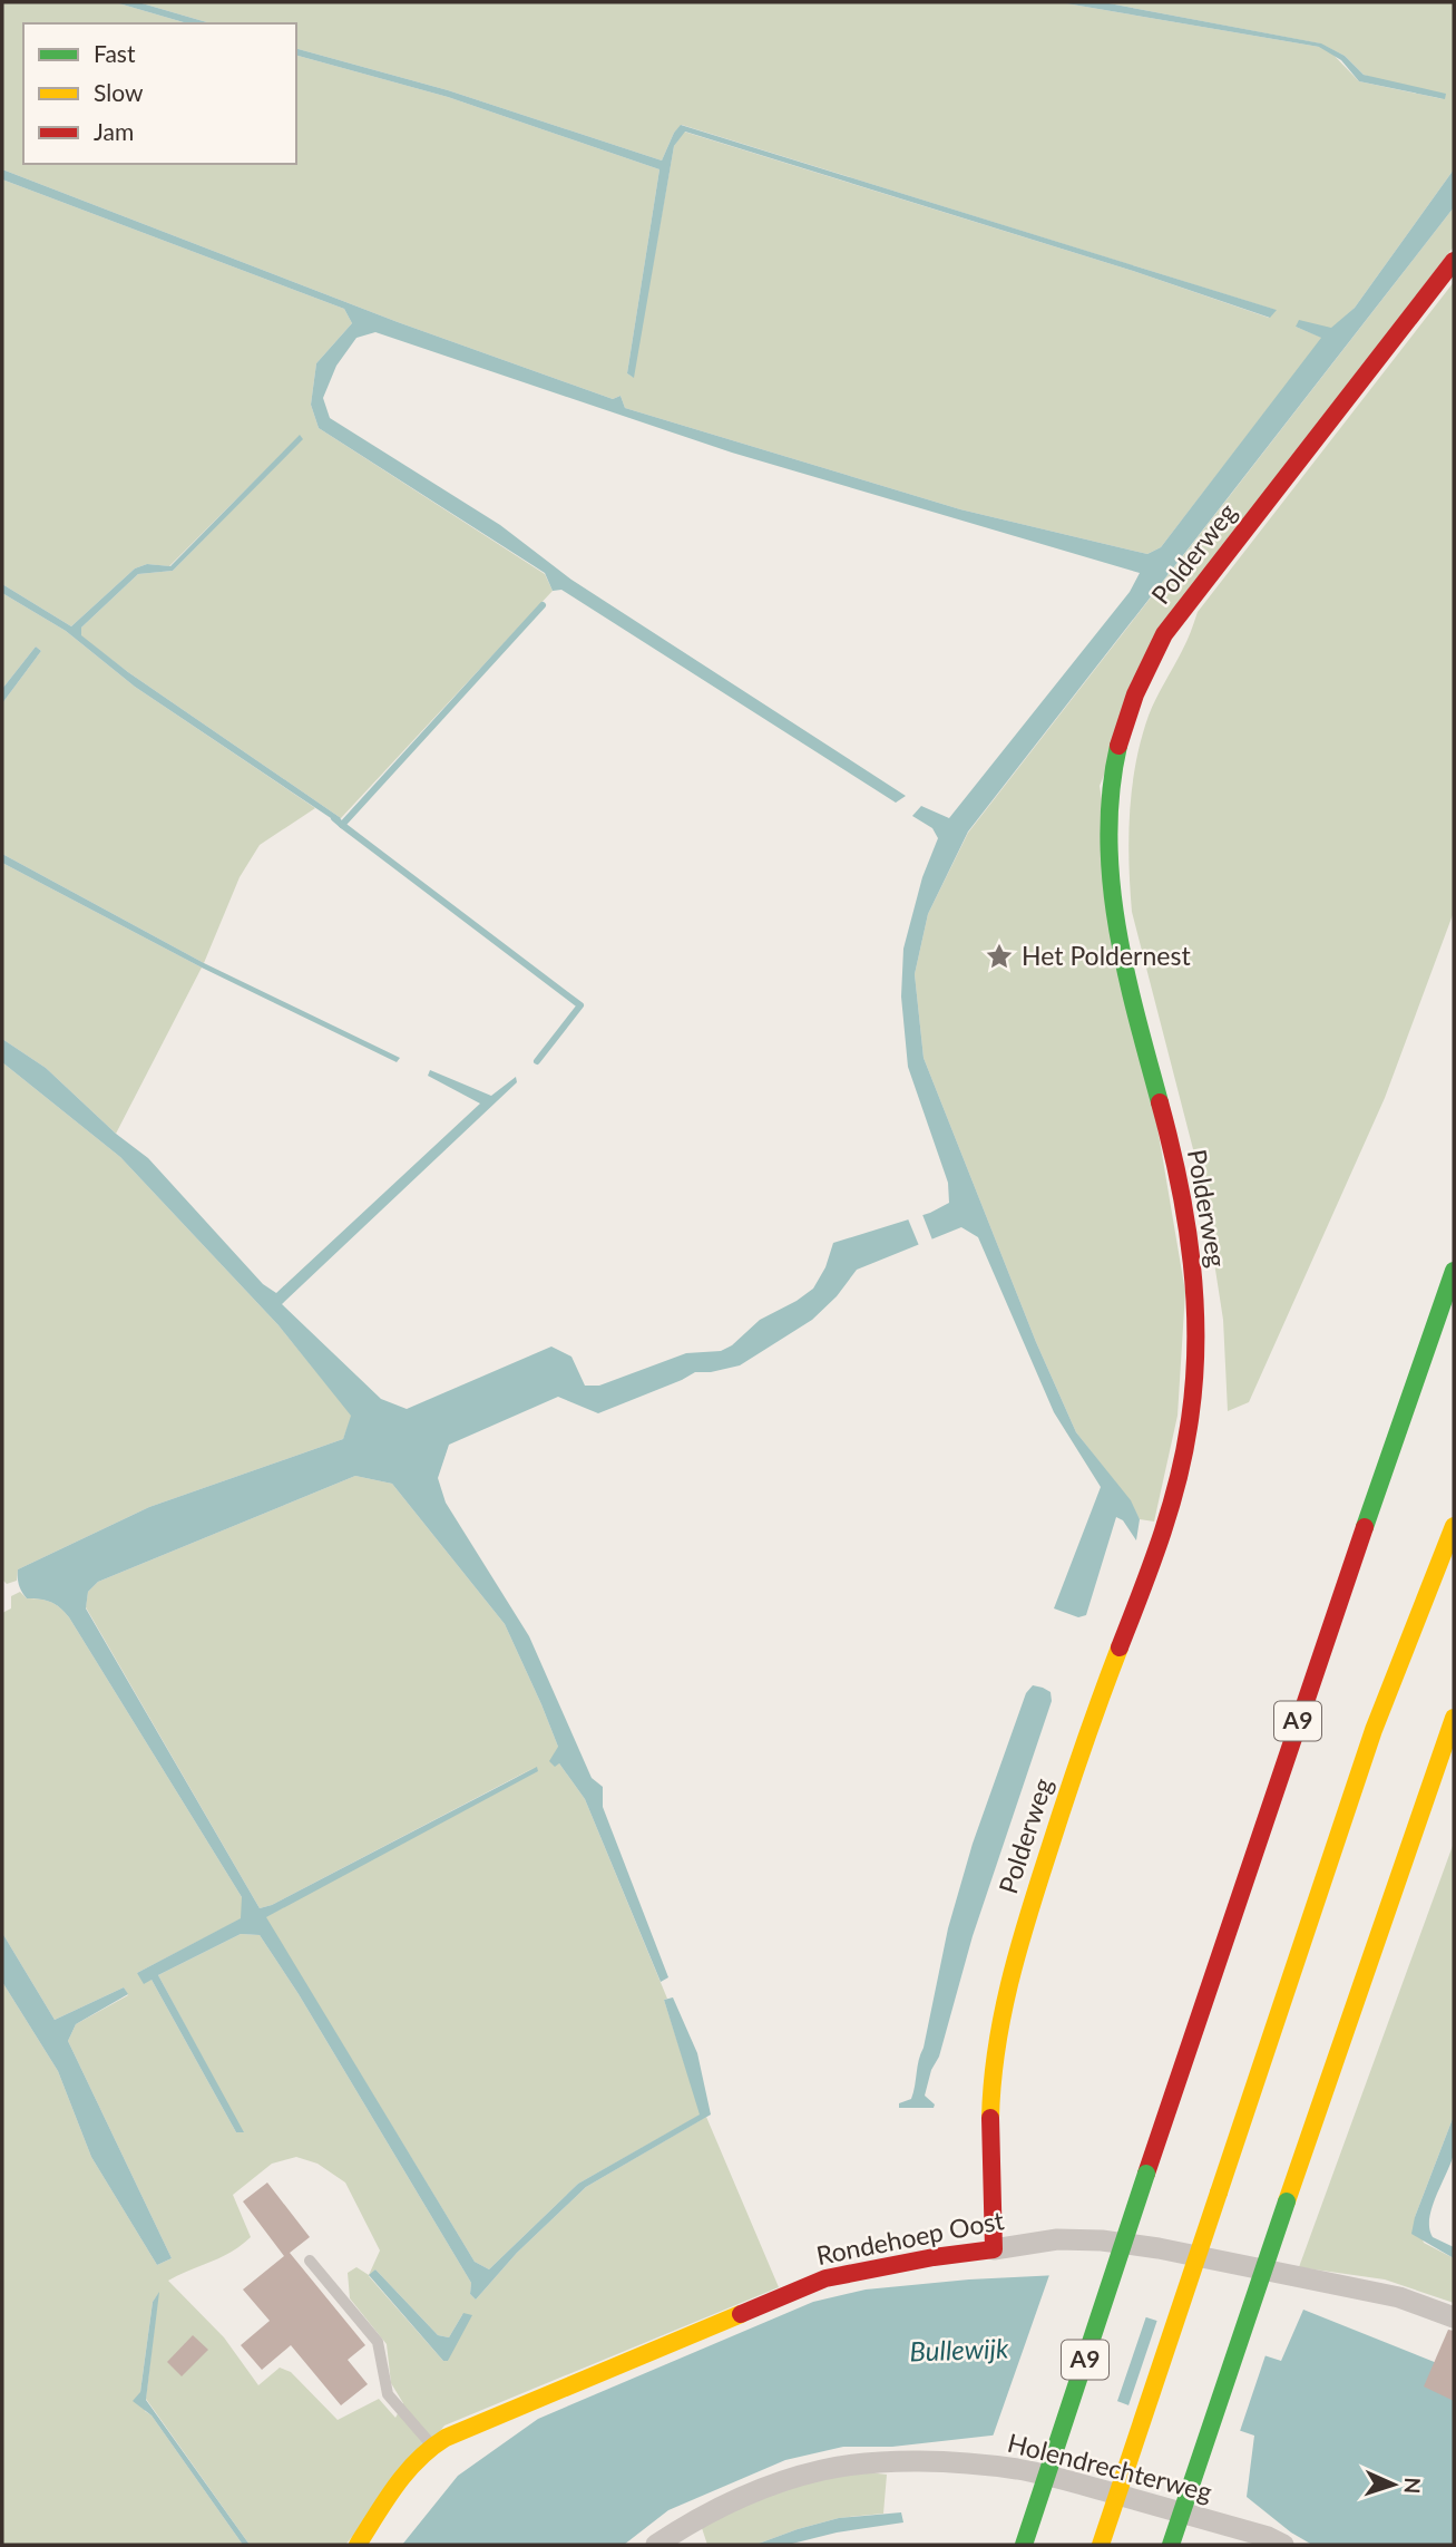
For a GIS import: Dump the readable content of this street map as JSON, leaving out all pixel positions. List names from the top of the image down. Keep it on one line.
{"streets":{"main road":["Polderweg","A9","Rondehoep Oost"],"street":["Holendrechterweg"]},"crossings":[["Polderweg","Rondehoep Oost"]],"water":["Bullewijk"],"places":{"place":["Het Poldernest"]},"legend":["Fast","Slow","Jam"],"north":"right"}
